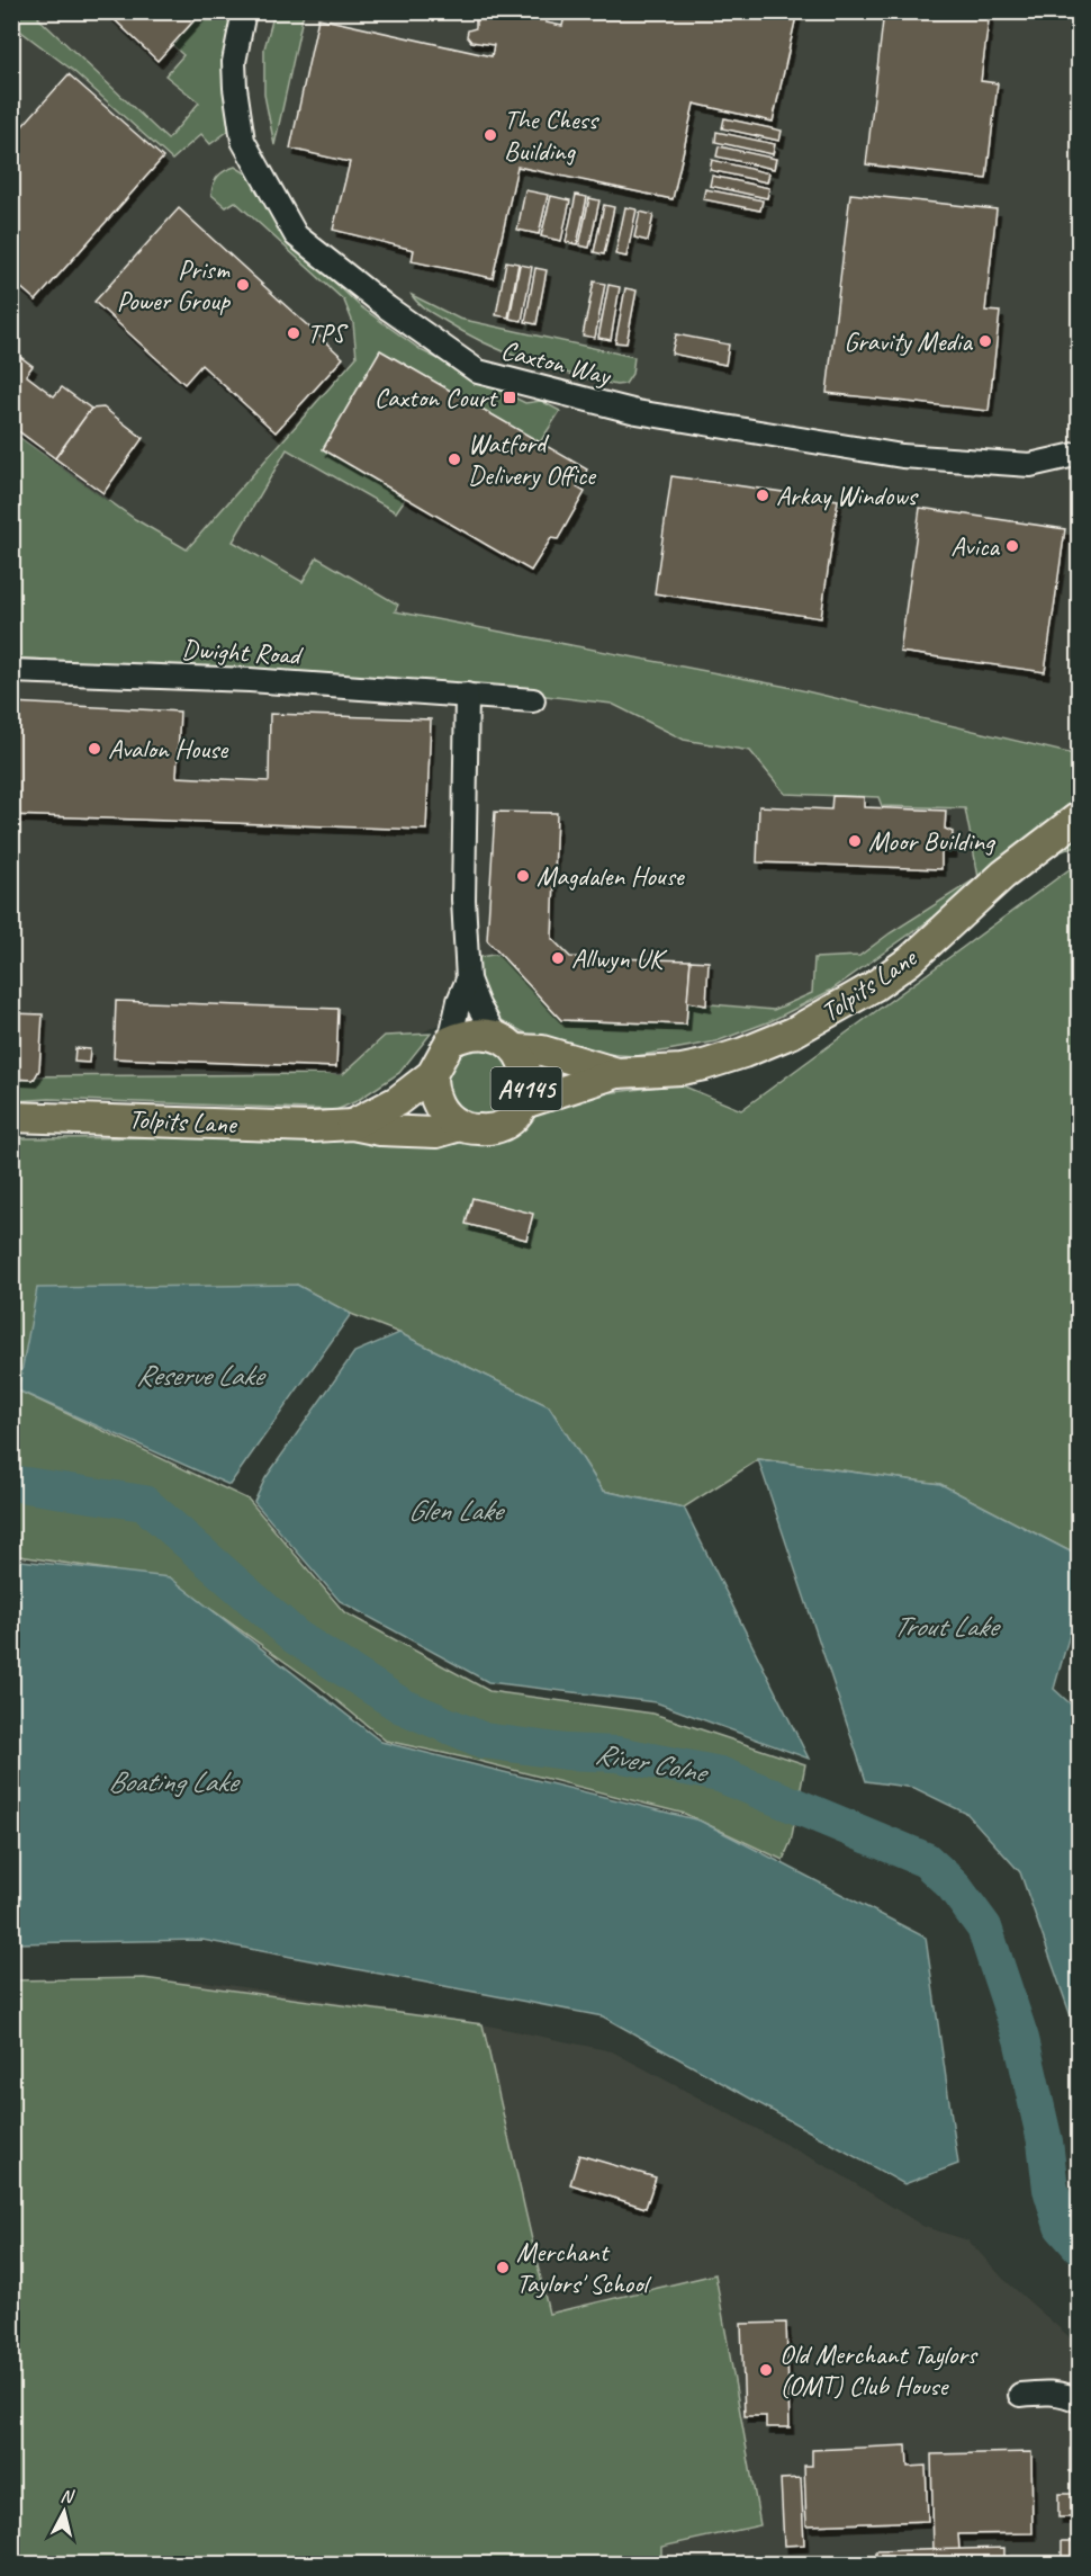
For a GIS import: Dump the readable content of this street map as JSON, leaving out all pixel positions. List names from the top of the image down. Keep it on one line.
{"streets":{"main road":["Tolpits Lane","A4145"],"street":["Caxton Way","Dwight Road"]},"crossings":[["Tolpits Lane","A4145"]],"water":["Reserve Lake","Glen Lake","Trout Lake","River Colne","Boating Lake"],"places":{"other":["The Chess Building","Prism Power Group","TPS","Gravity Media","Watford Delivery Office","Arkay Windows","Avica","Avalon House","Moor Building","Magdalen House","Allwyn UK","Merchant Taylors' School","Old Merchant Taylors (OMT) Club House"],"transit":["Caxton Court"]},"north":"top"}
